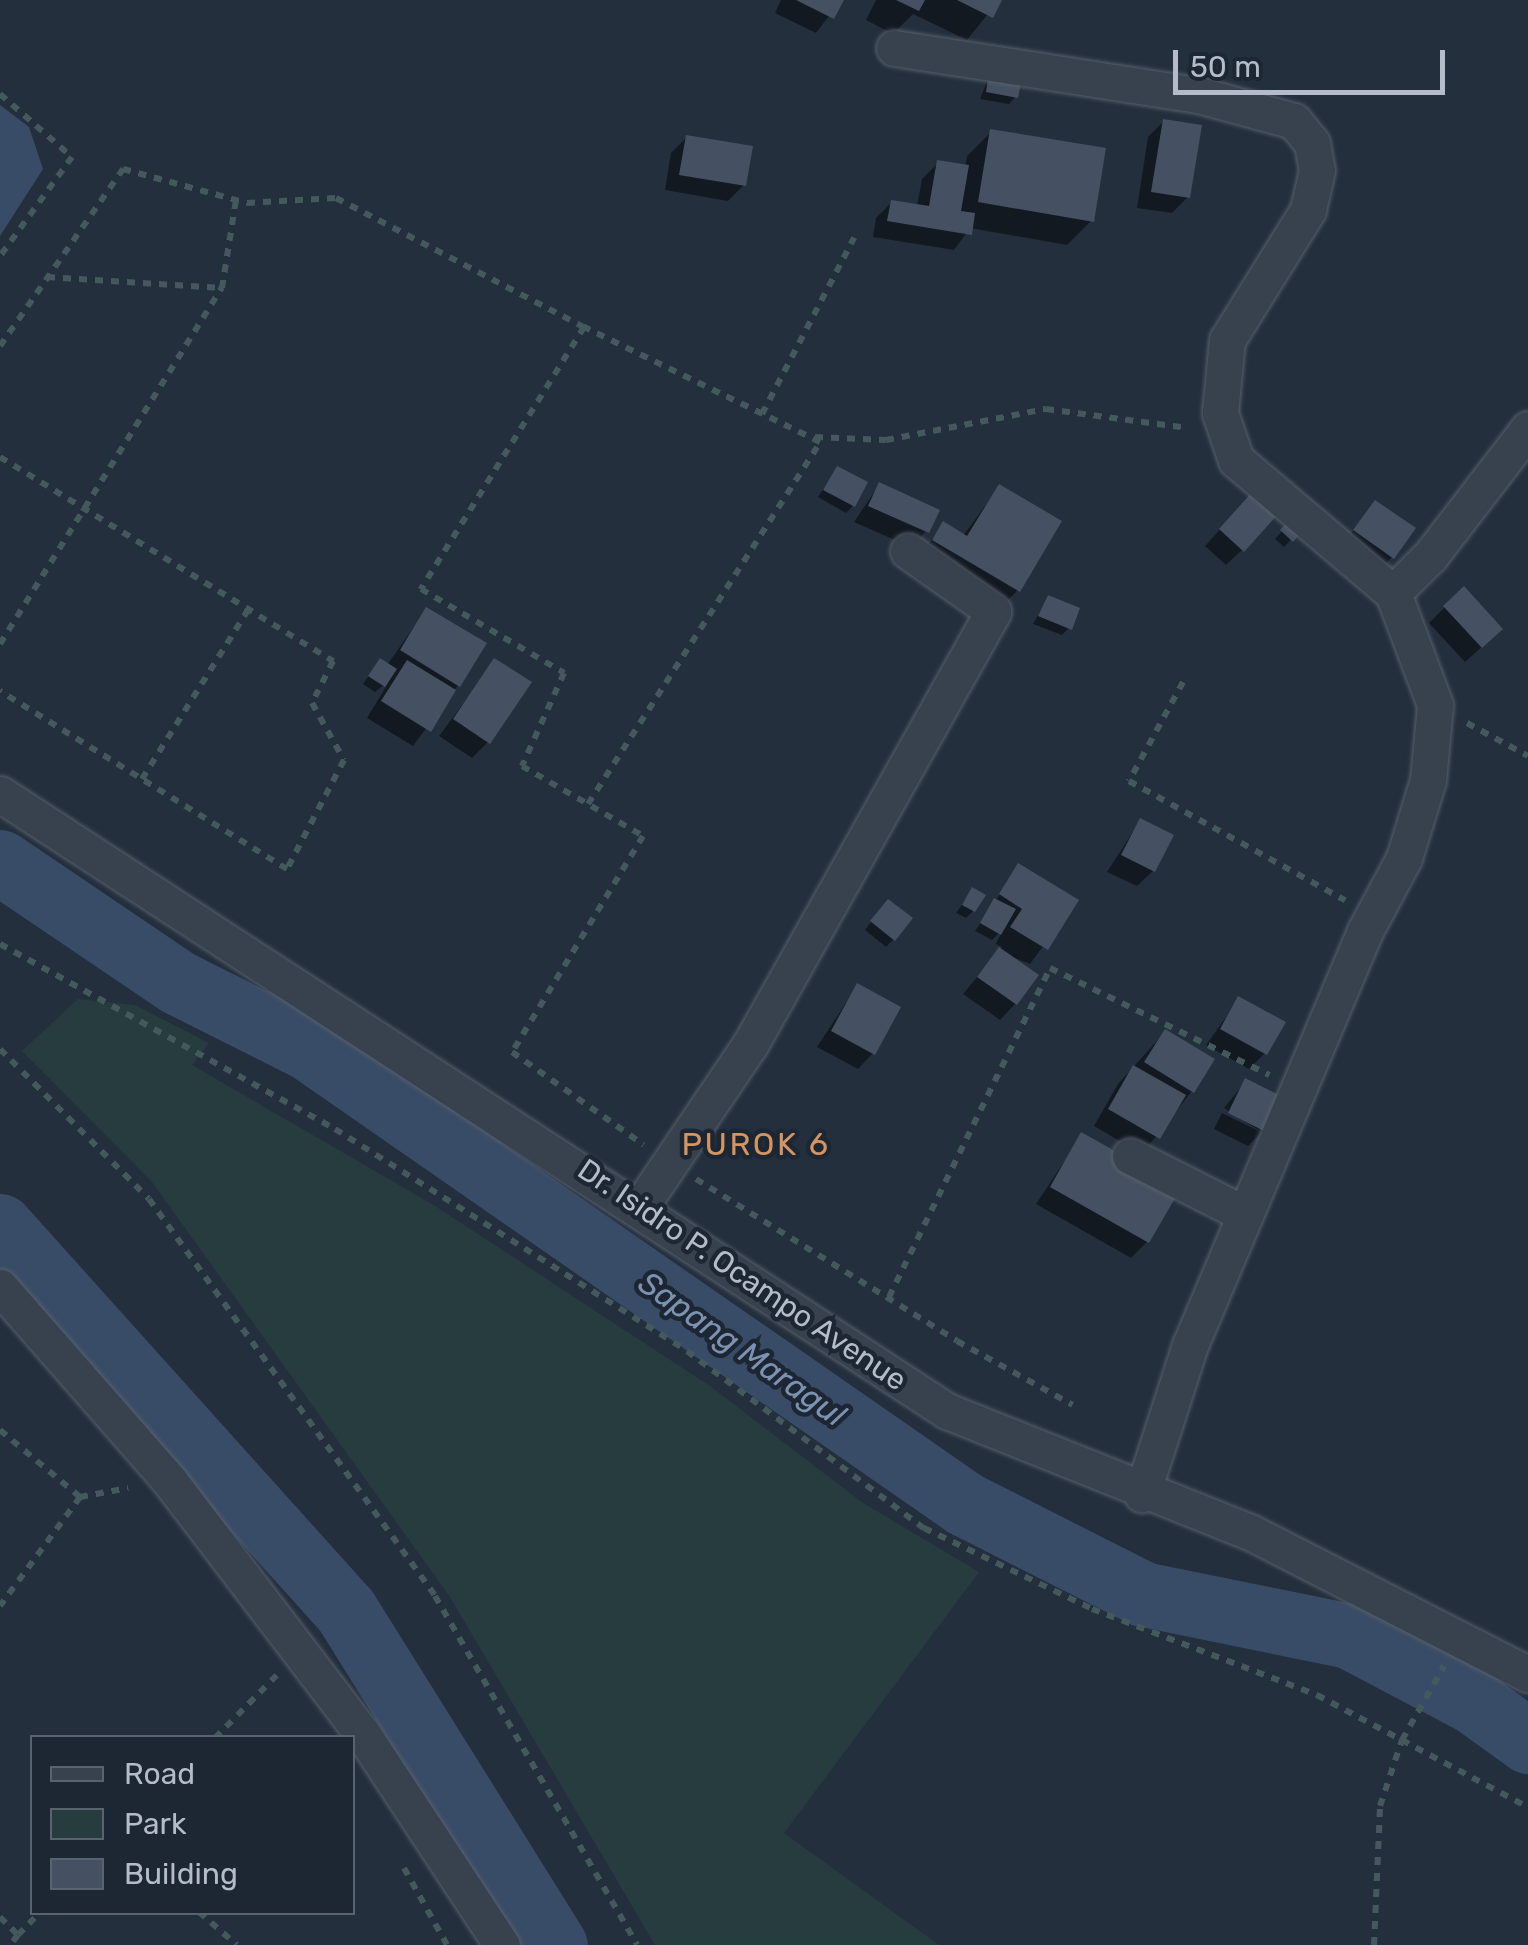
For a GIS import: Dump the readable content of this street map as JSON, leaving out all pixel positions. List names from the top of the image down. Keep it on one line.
{"streets":{"street":["Dr. Isidro P. Ocampo Avenue"]},"districts":["PUROK 6"],"water":["Sapang Maragul"],"legend":["Road","Park","Building"],"scale_bar":"50 m"}
